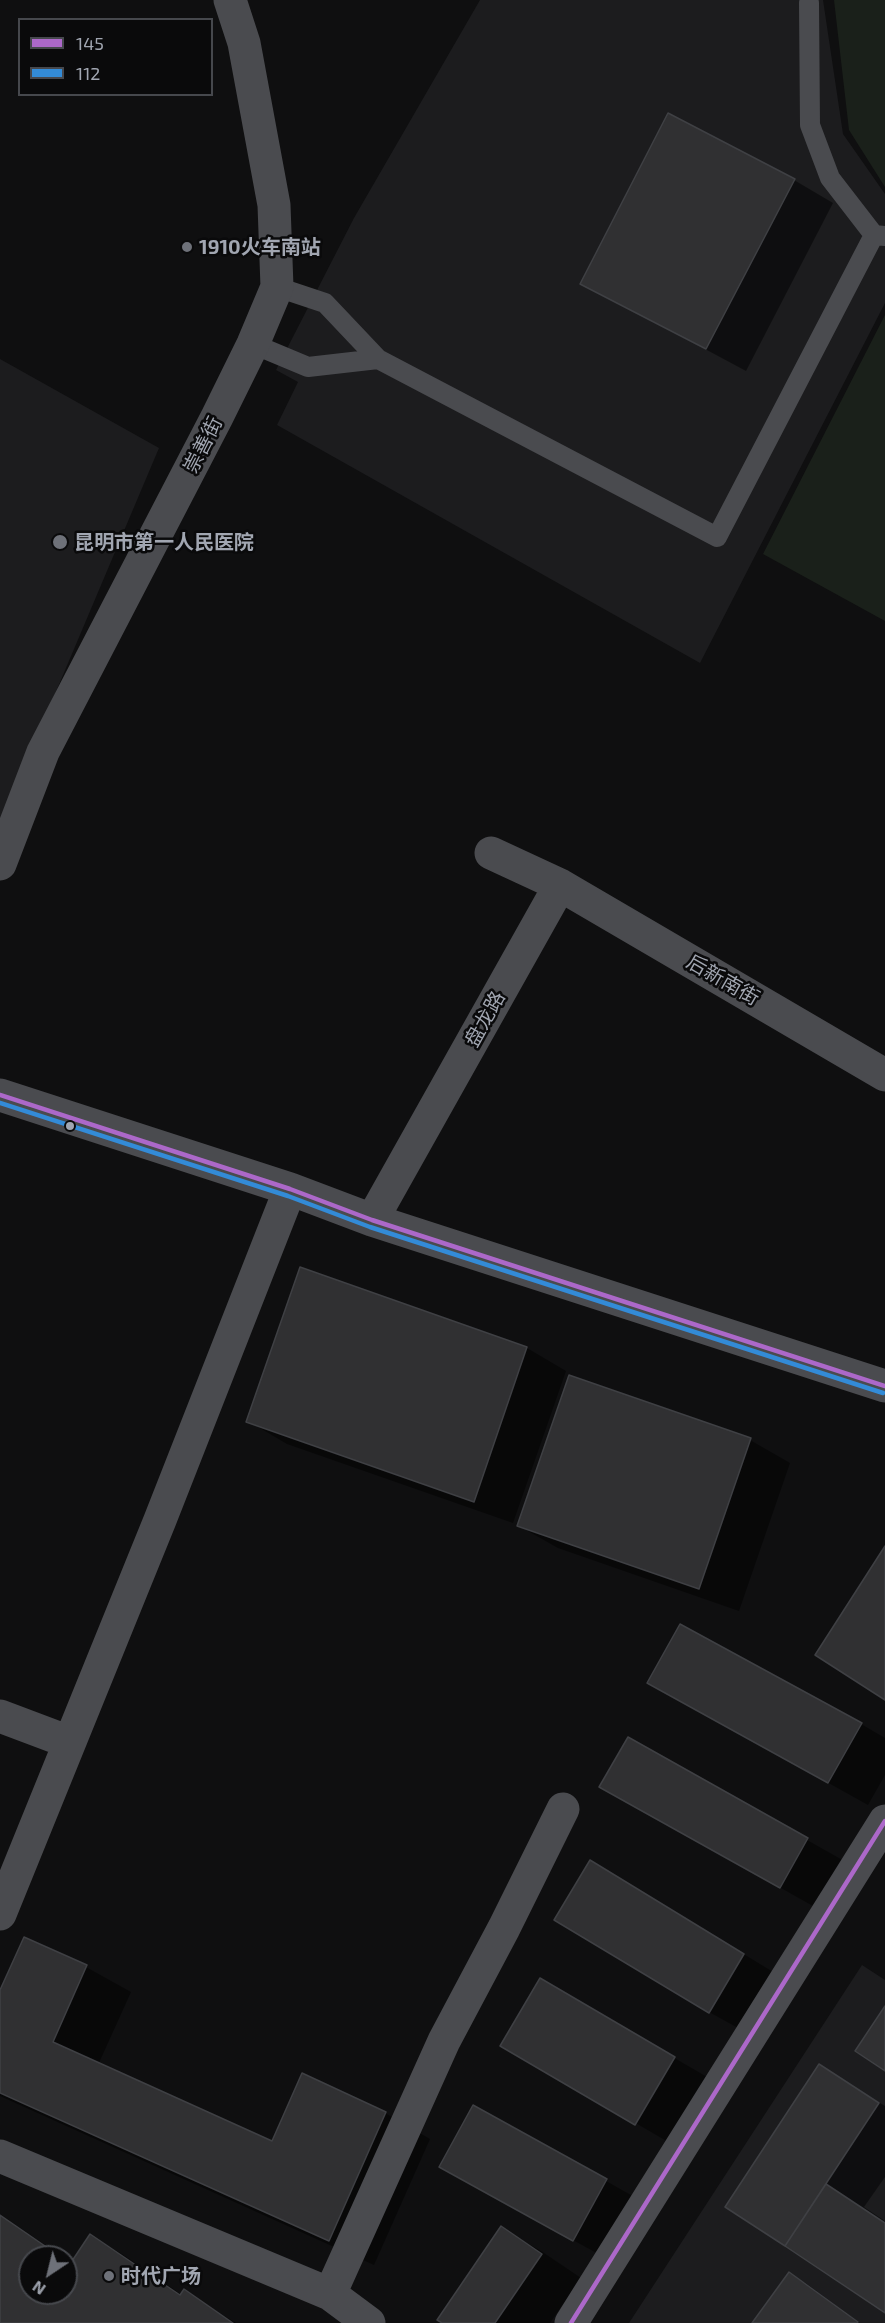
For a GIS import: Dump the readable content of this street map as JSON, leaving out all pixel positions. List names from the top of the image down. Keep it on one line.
{"streets":{"street":["崇善街","后新南街","盘龙路"]},"crossings":[["后新南街","盘龙路"]],"places":["1910火车南站","昆明市第一人民医院","时代广场"],"lines":["transit line 145","transit line 112"],"legend":["145","112"],"north":"bottom left"}
